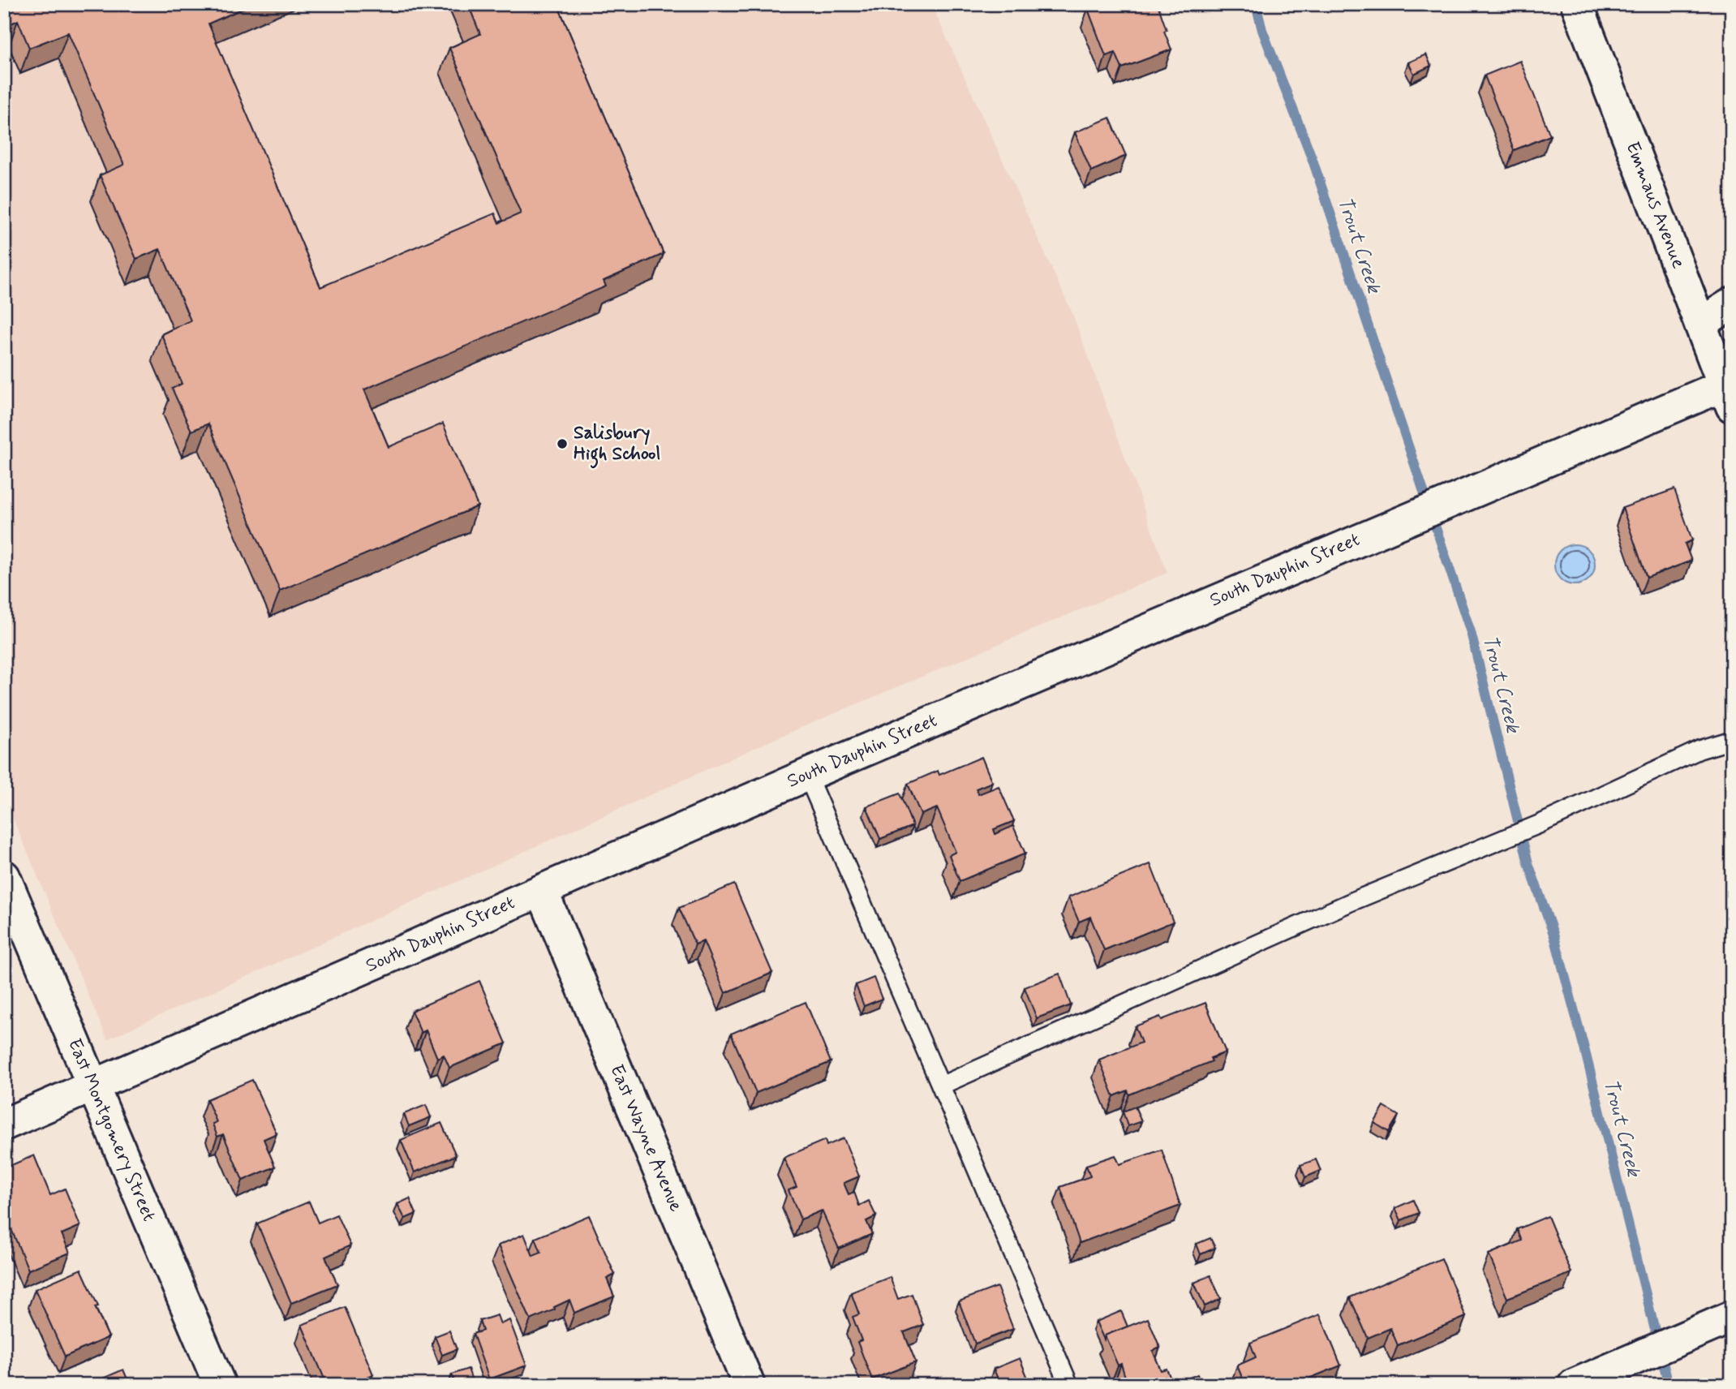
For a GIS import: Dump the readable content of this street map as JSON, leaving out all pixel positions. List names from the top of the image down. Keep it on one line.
{"streets":{"street":["Emmaus Avenue","South Dauphin Street","East Montgomery Street","East Wayne Avenue"]},"crossings":[["Emmaus Avenue","South Dauphin Street"],["South Dauphin Street","East Montgomery Street"],["South Dauphin Street","East Wayne Avenue"]],"water":["Trout Creek"],"places":["Salisbury High School"]}
